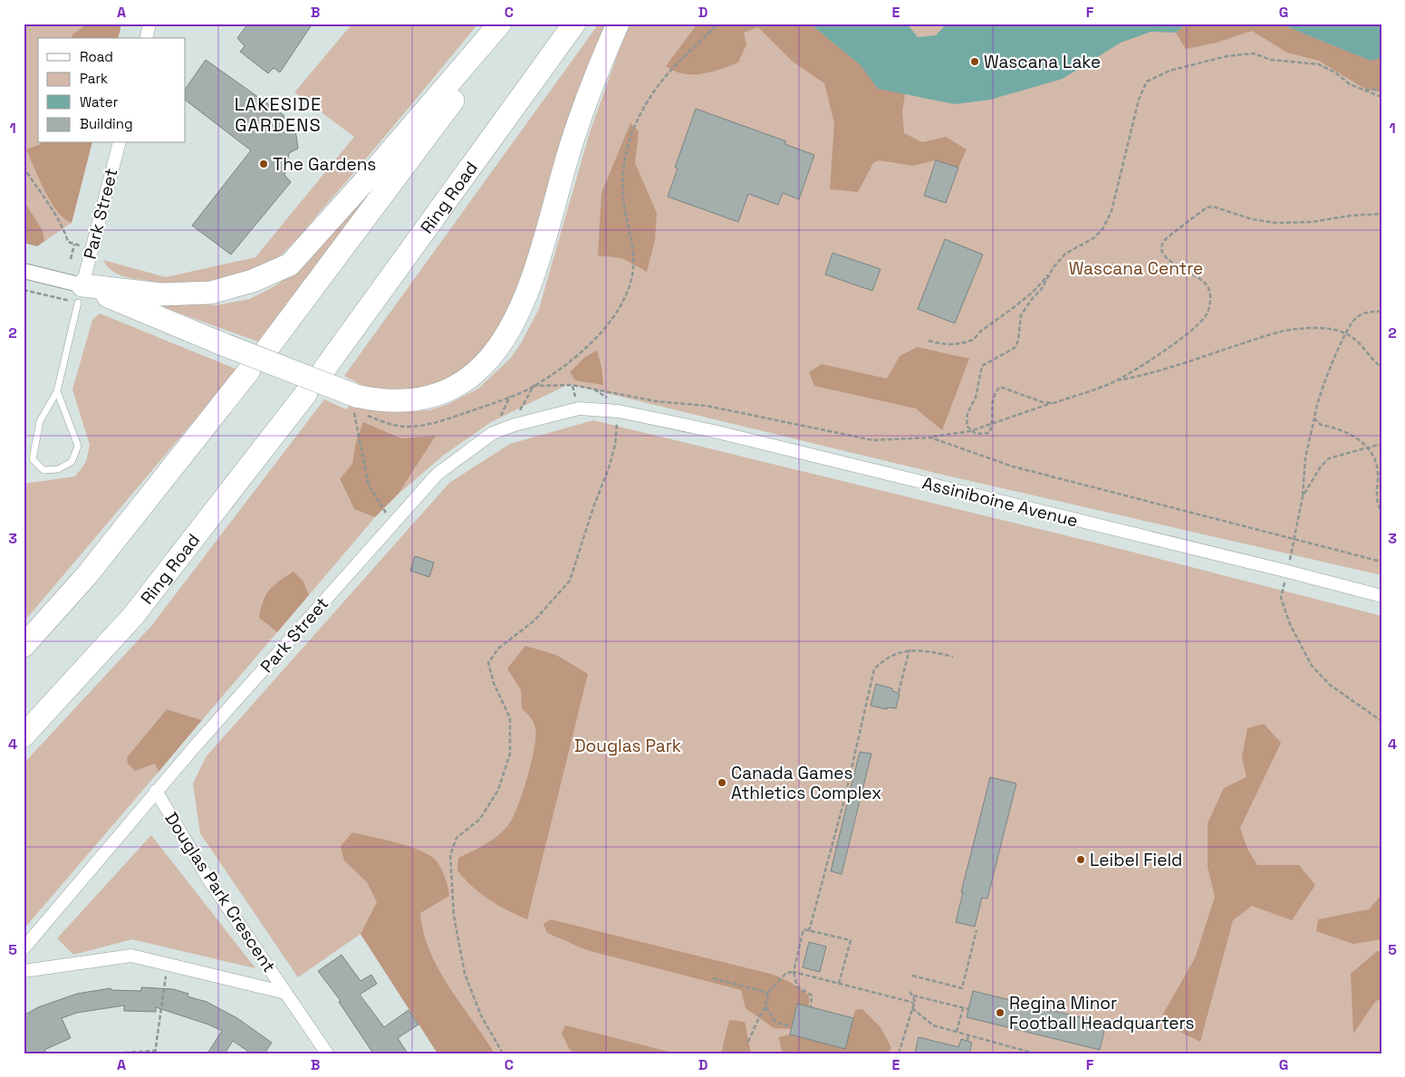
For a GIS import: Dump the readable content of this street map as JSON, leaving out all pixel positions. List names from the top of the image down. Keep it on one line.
{"streets":{"highway":["Ring Road"],"street":["Park Street","Assiniboine Avenue","Douglas Park Crescent"]},"crossings":[["Park Street","Assiniboine Avenue"],["Park Street","Douglas Park Crescent"]],"districts":["LAKESIDE GARDENS"],"parks":["Wascana Centre","Douglas Park"],"places":["Wascana Lake","The Gardens","Canada Games Athletics Complex","Leibel Field","Regina Minor Football Headquarters"],"legend":["Road","Park","Water","Building"],"grid":{"columns":["A","B","C","D","E","F","G"],"rows":["1","2","3","4","5"]}}
